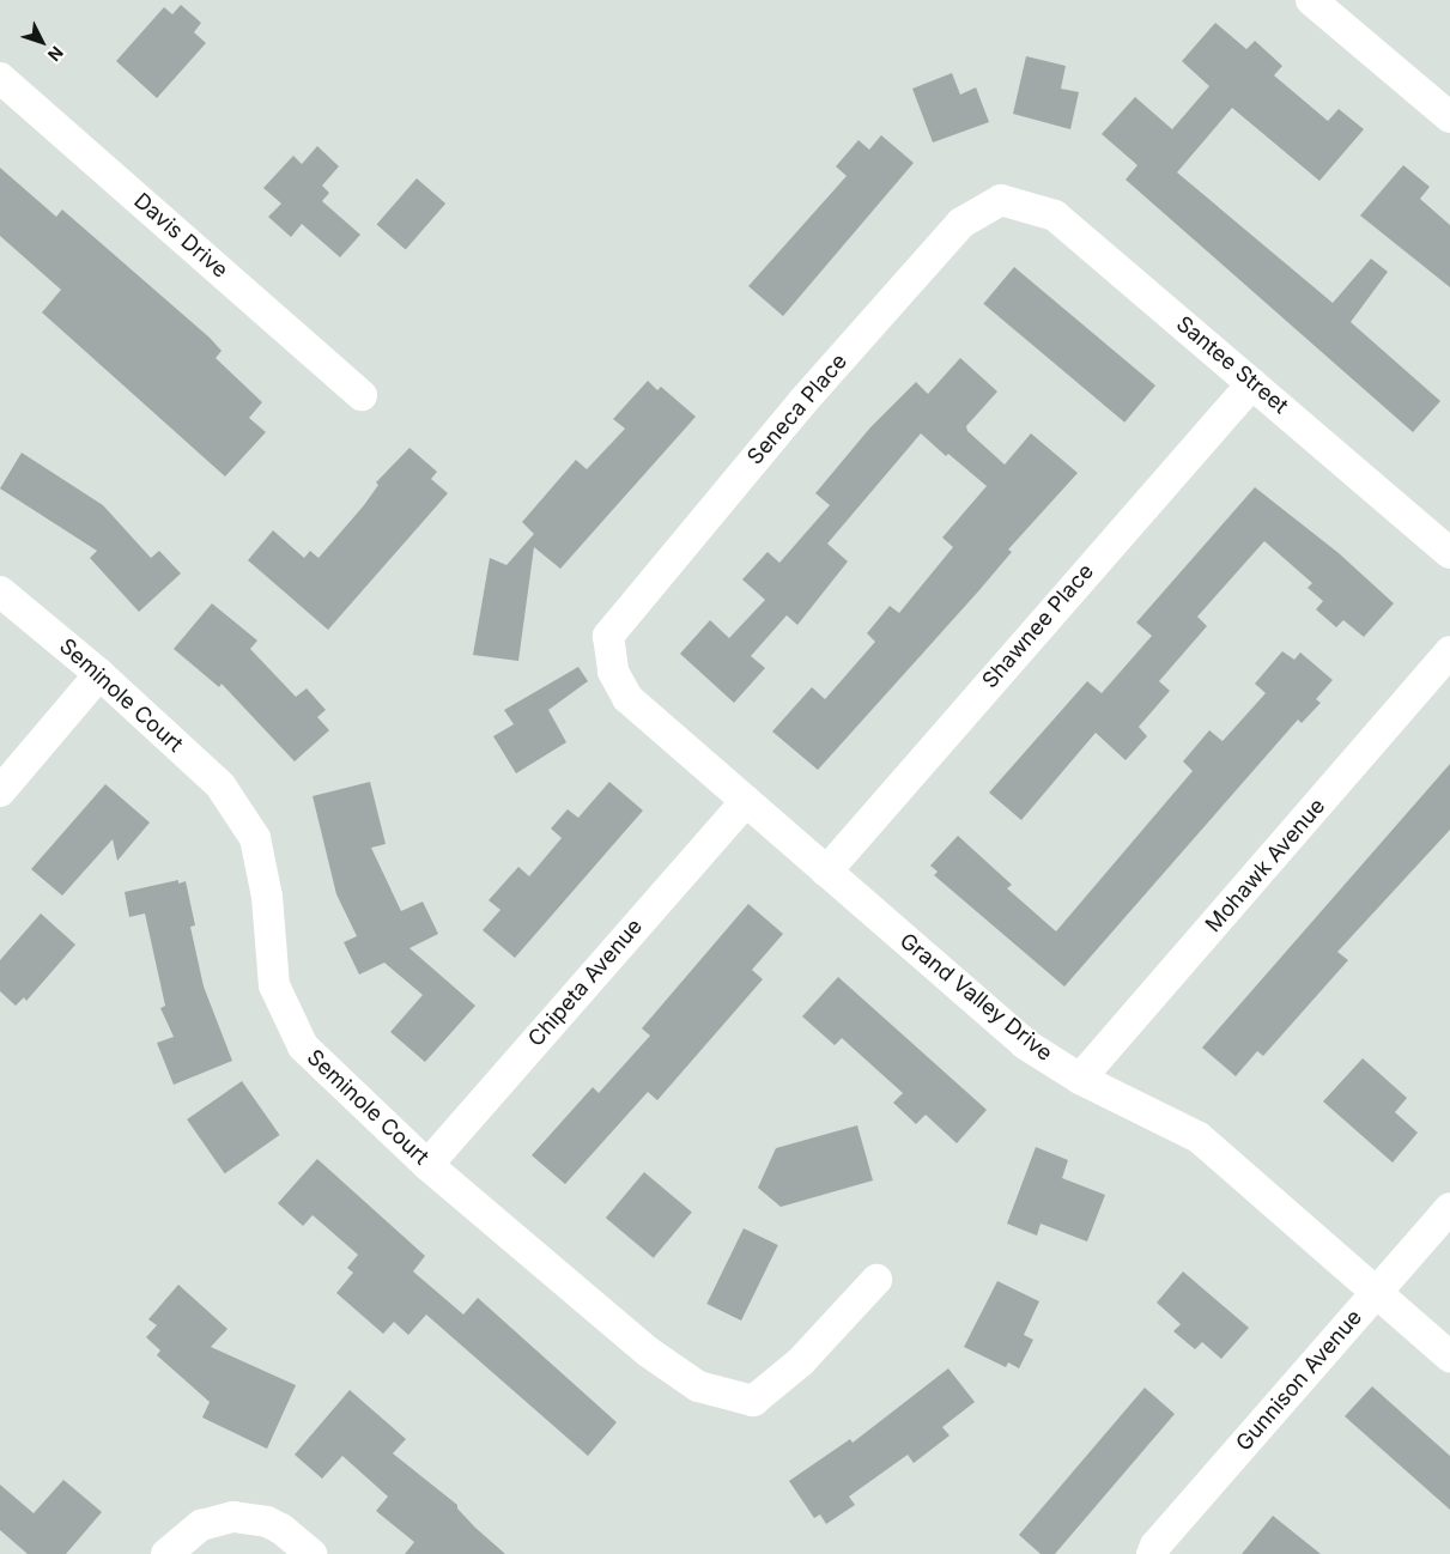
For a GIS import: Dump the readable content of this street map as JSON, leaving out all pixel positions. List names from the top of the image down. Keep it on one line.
{"streets":{"street":["Davis Drive","Santee Street","Seneca Place","Shawnee Place","Seminole Court","Mohawk Avenue","Chipeta Avenue","Grand Valley Drive","Gunnison Avenue"]},"crossings":[["Santee Street","Seneca Place"],["Santee Street","Shawnee Place"],["Seneca Place","Grand Valley Drive"],["Shawnee Place","Grand Valley Drive"],["Seminole Court","Chipeta Avenue"],["Mohawk Avenue","Grand Valley Drive"],["Chipeta Avenue","Grand Valley Drive"],["Grand Valley Drive","Gunnison Avenue"]],"north":"bottom right"}
